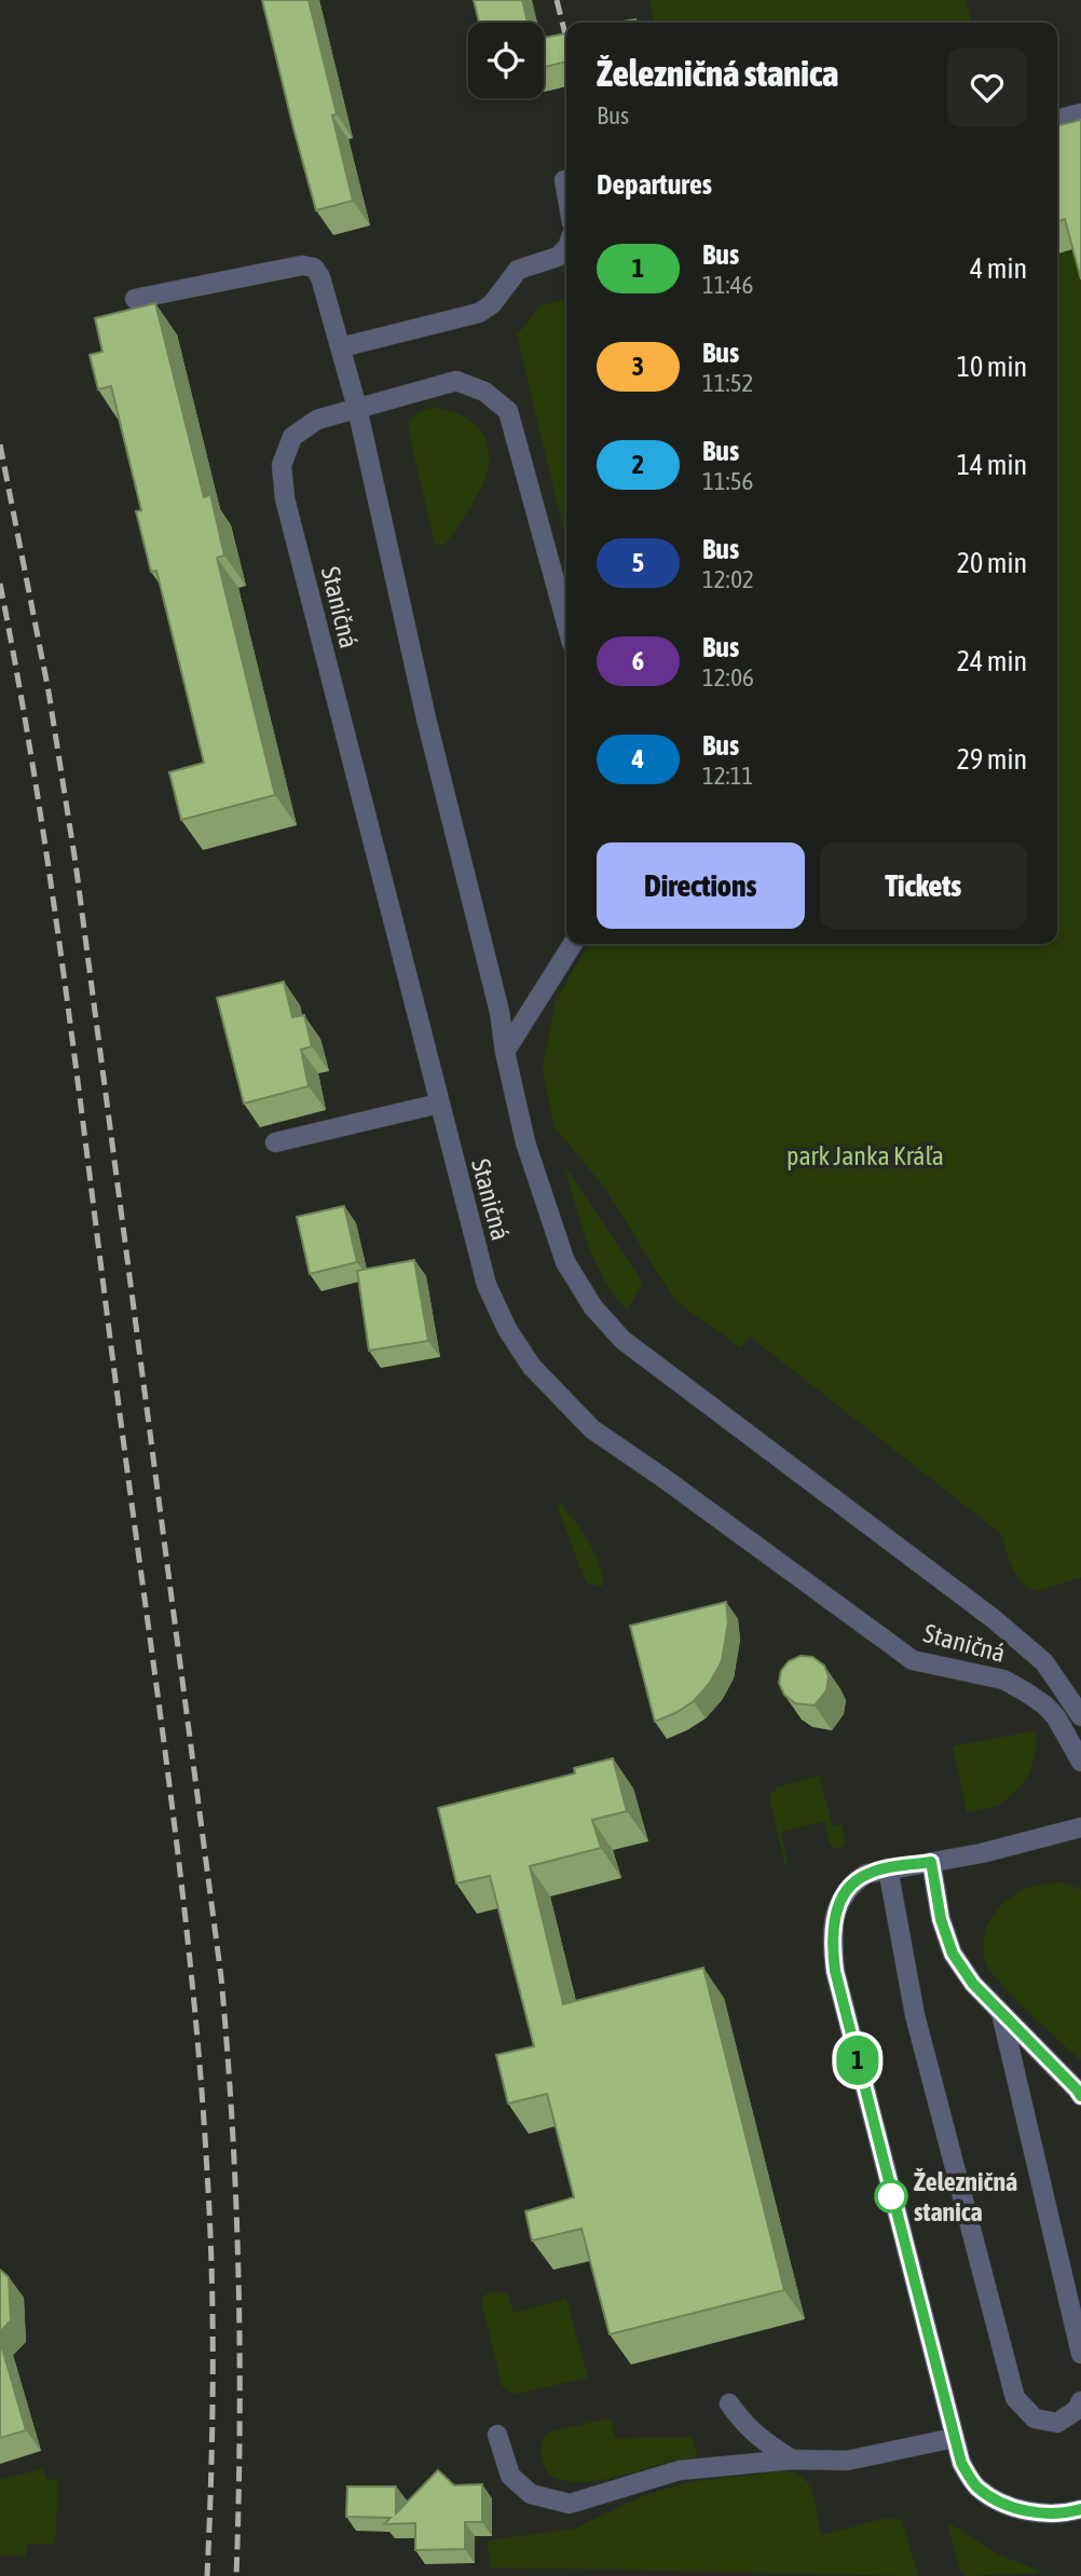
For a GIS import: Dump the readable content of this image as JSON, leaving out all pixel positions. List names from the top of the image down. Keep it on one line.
{"streets":{"street":["Staničná"]},"parks":["park Janka Kráľa"],"places":["Železničná stanica"],"lines":["bus line 1"],"page":{"on_map":"1","heading":[["Železničná stanica","Bus"],"Departures"],"list":[{"mark":"1","name":"Bus","note":"11:46","value":"4 min"},{"mark":"3","name":"Bus","note":"11:52","value":"10 min"},{"mark":"2","name":"Bus","note":"11:56","value":"14 min"},{"mark":"5","name":"Bus","note":"12:02","value":"20 min"},{"mark":"6","name":"Bus","note":"12:06","value":"24 min"},{"mark":"4","name":"Bus","note":"12:11","value":"29 min"}],"buttons":["Directions","Tickets"]}}
